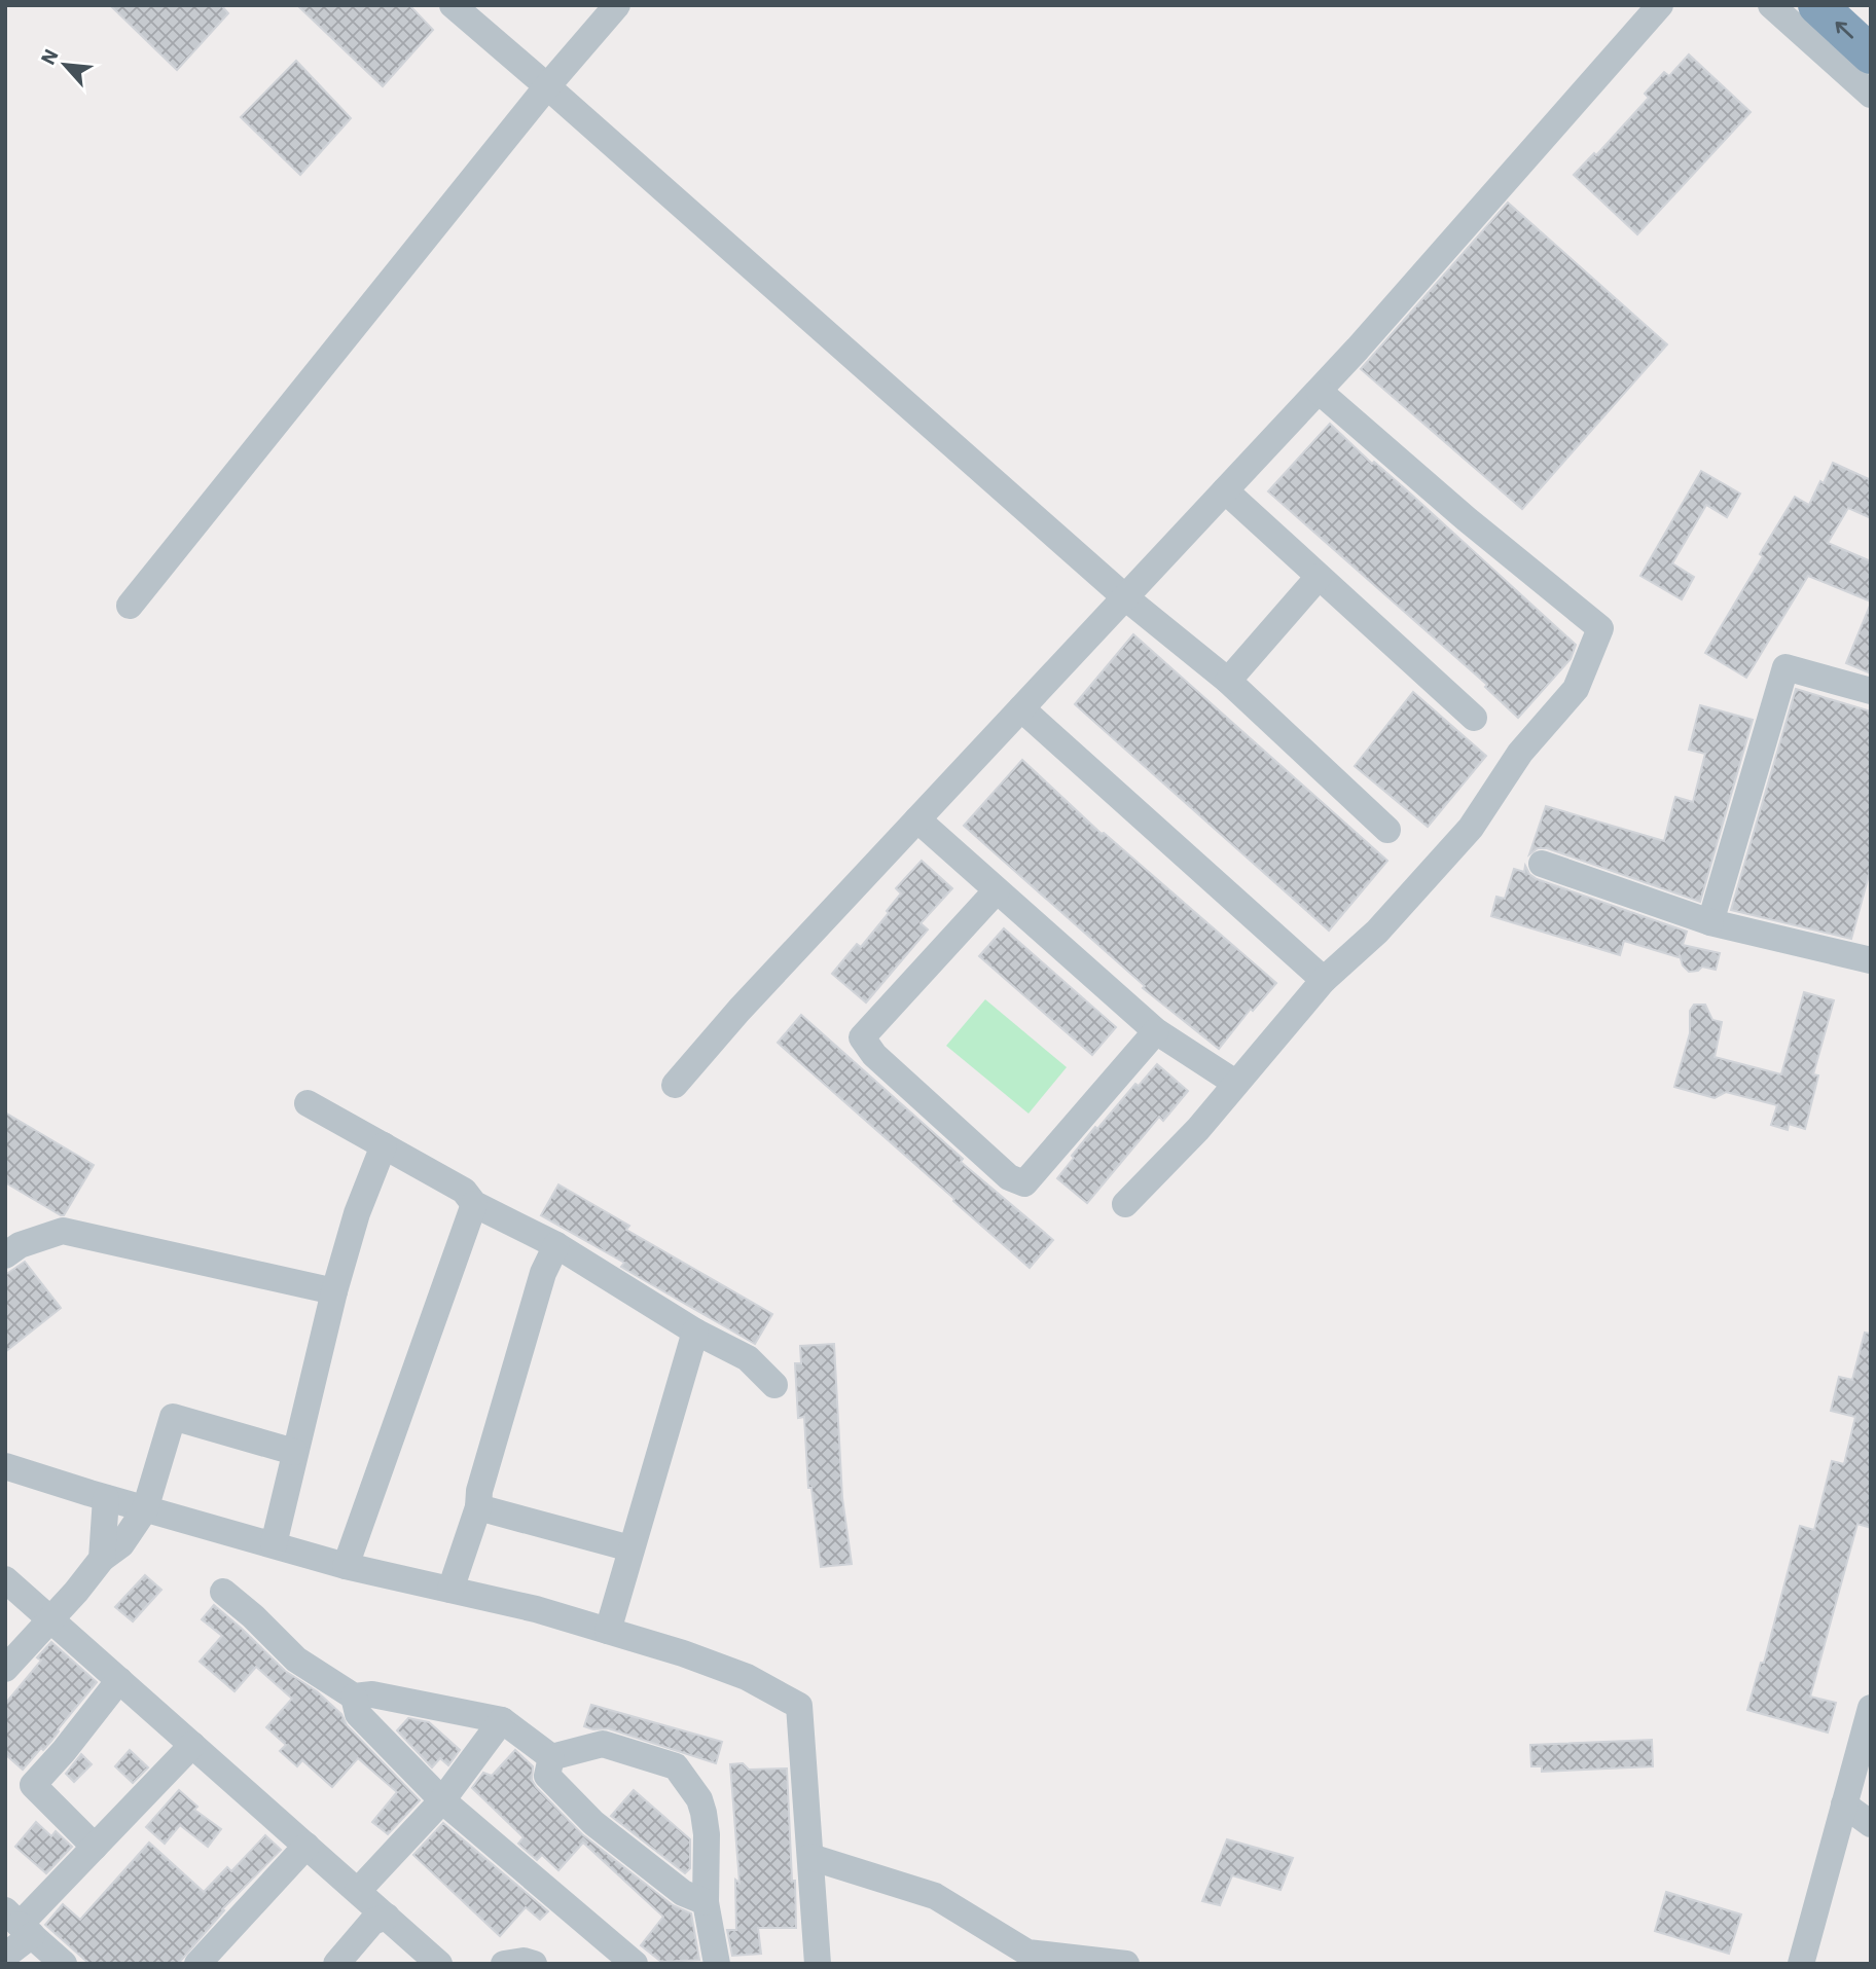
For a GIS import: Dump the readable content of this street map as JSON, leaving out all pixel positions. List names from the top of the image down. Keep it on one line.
{"north":"top left"}
